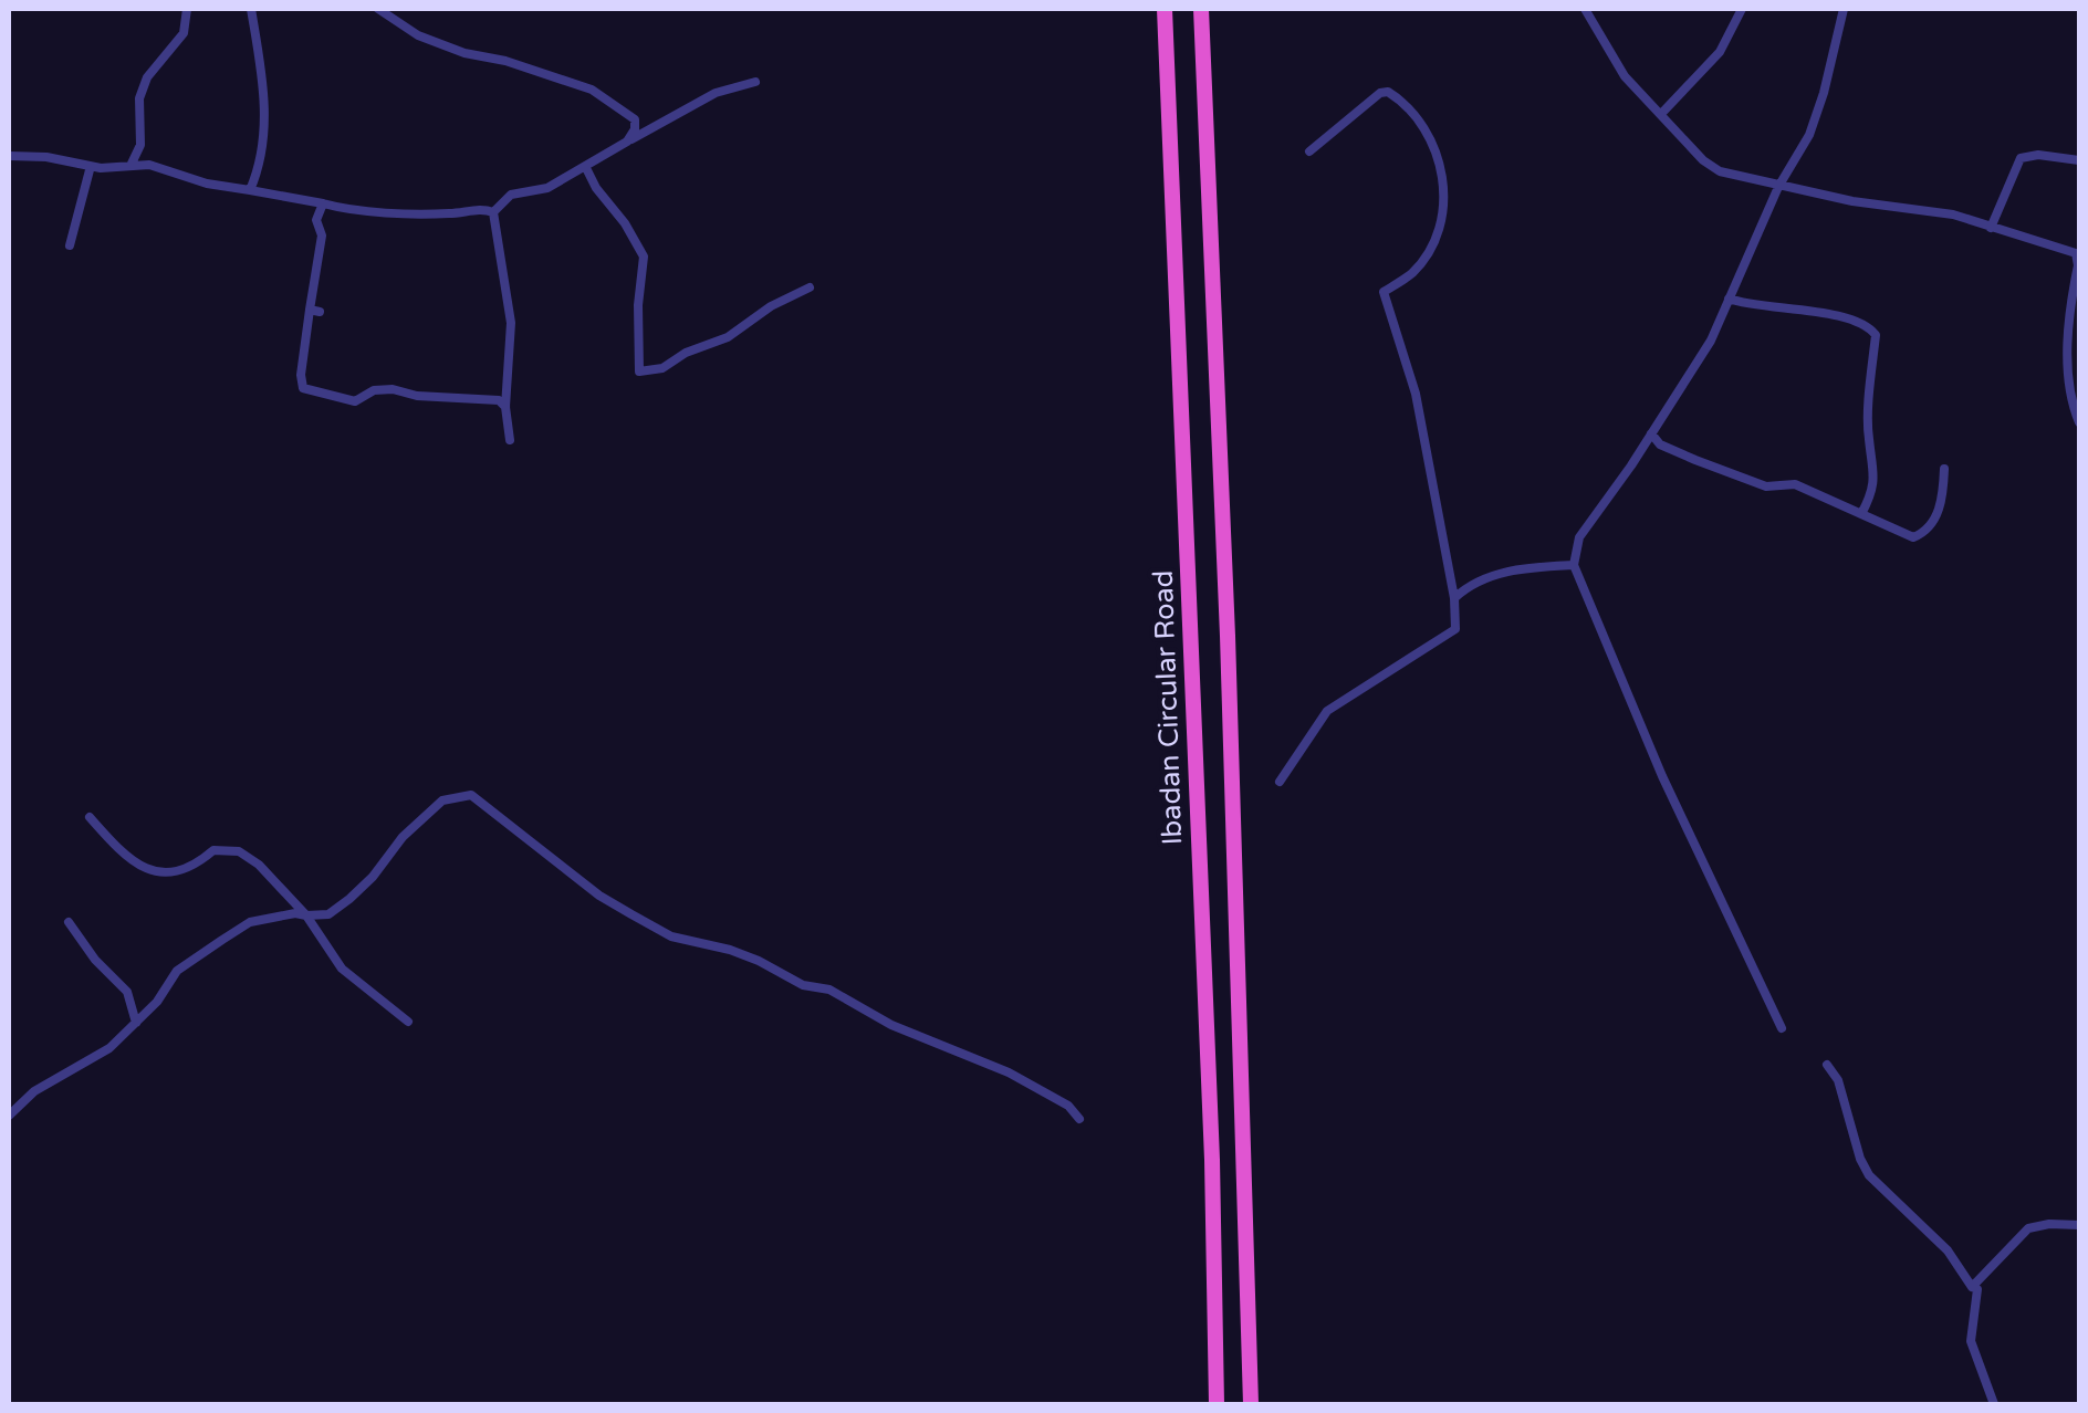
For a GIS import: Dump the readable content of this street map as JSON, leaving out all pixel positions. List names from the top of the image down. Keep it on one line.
{"streets":{"highway":["Ibadan Circular Road"]}}
